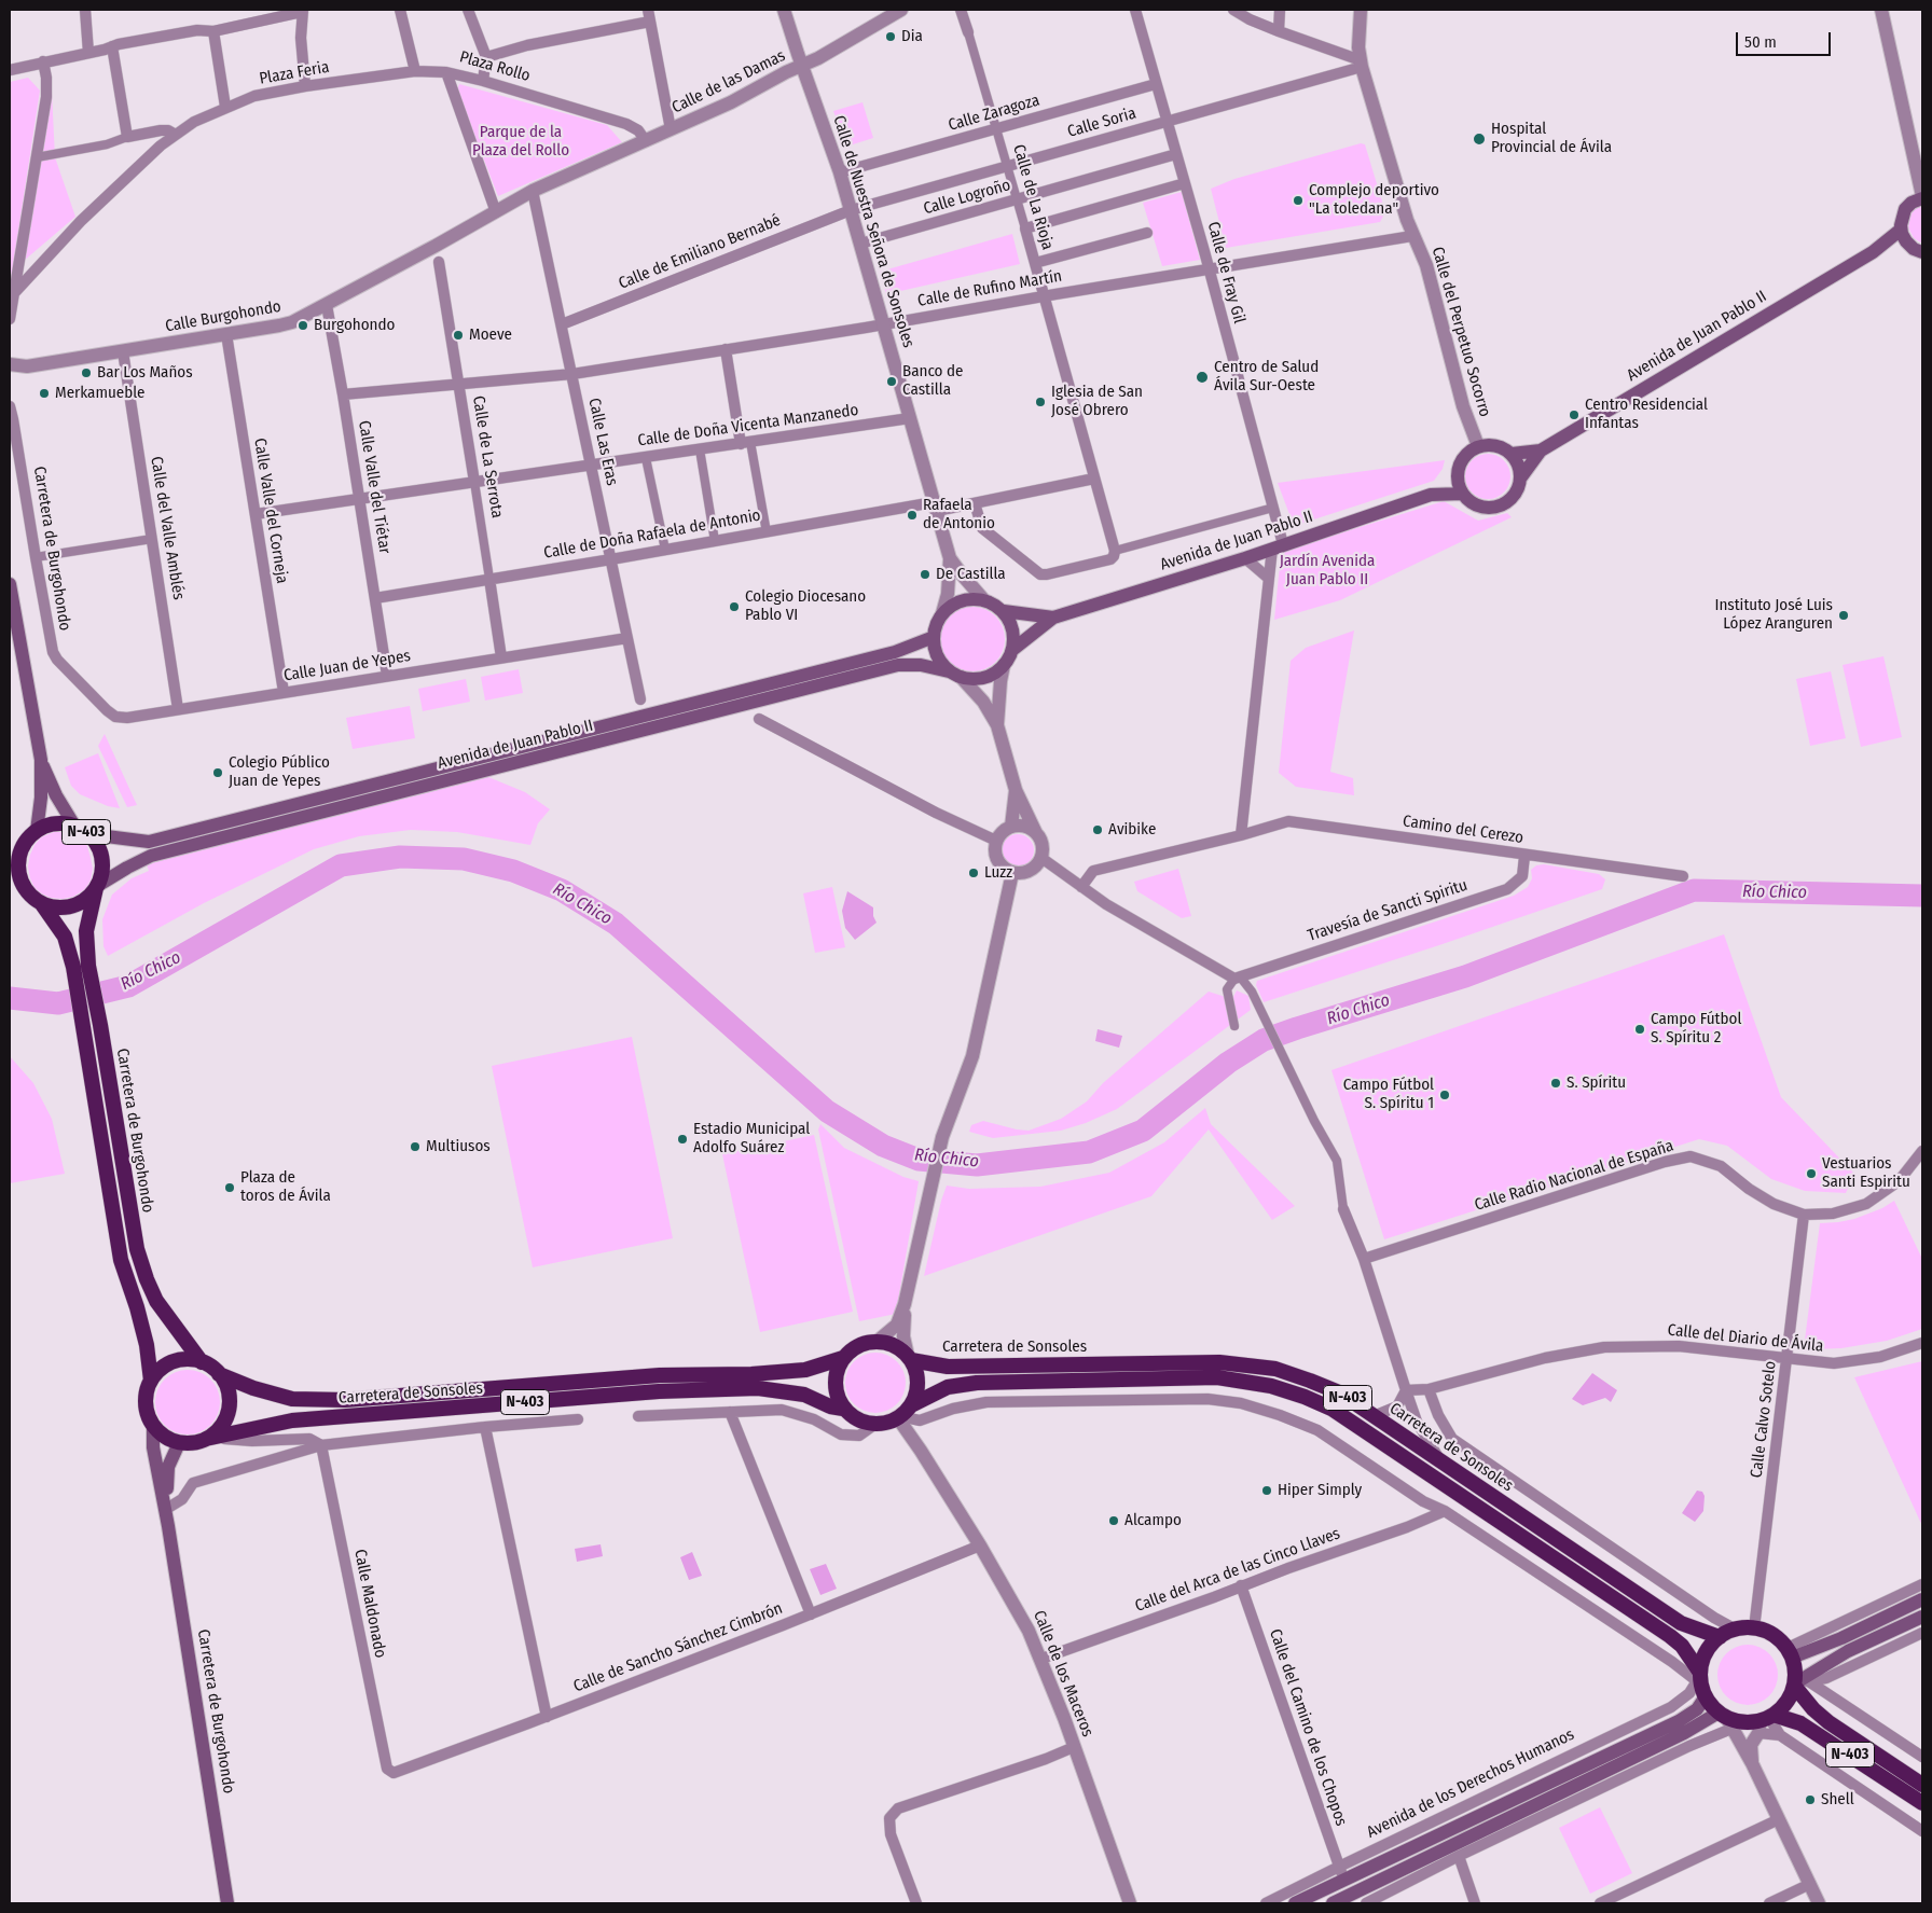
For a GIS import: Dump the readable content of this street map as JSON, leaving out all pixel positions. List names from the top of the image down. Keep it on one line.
{"streets":{"highway":["Carretera de Burgohondo","N-403","Carretera de Sonsoles"],"main road":["Avenida de Juan Pablo II","Avenida de los Derechos Humanos"],"street":["Plaza Rollo","Plaza Feria","Calle de las Damas","Calle Zaragoza","Calle Soria","Calle Logroño","Calle de La Rioja","Calle de Nuestra Señora de Sonsoles","Calle de Emiliano Bernabé","Calle de Fray Gil","Calle de Rufino Martín","Calle Burgohondo","Calle del Perpetuo Socorro","Calle de Doña Vicenta Manzanedo","Calle Las Eras","Calle de La Serrota","Calle Valle del Tiétar","Calle Valle del Corneja","Calle del Valle Amblés","Calle de Doña Rafaela de Antonio","Calle Juan de Yepes","Camino del Cerezo","Travesía de Sancti Spiritu","Calle Radio Nacional de España","Calle del Diario de Ávila","Calle Calvo Sotelo","Calle del Arca de las Cinco Llaves","Calle Maldonado","Calle de Sancho Sánchez Cimbrón","Calle de los Maceros","Calle del Camino de los Chopos"]},"crossings":[["Plaza Rollo","Plaza Feria"],["Plaza Rollo","Calle Burgohondo"],["Calle de las Damas","Calle de Nuestra Señora de Sonsoles"],["Calle Zaragoza","Calle de La Rioja"],["Calle Zaragoza","Calle de Nuestra Señora de Sonsoles"],["Calle Zaragoza","Calle de Fray Gil"],["Calle Soria","Calle de La Rioja"],["Calle Soria","Calle de Nuestra Señora de Sonsoles"],["Calle Soria","Calle de Emiliano Bernabé"],["Calle Soria","Calle de Fray Gil"],["Calle Soria","Calle del Perpetuo Socorro"],["Calle Logroño","Calle de La Rioja"],["Calle Logroño","Calle de Nuestra Señora de Sonsoles"],["Calle Logroño","Calle de Fray Gil"],["Calle de La Rioja","Calle de Rufino Martín"],["Calle de La Rioja","Avenida de Juan Pablo II"],["Calle de La Rioja","Calle de Doña Rafaela de Antonio"],["Calle de Nuestra Señora de Sonsoles","Calle de Emiliano Bernabé"],["Calle de Nuestra Señora de Sonsoles","Calle de Rufino Martín"],["Calle de Nuestra Señora de Sonsoles","Avenida de Juan Pablo II"],["Calle de Nuestra Señora de Sonsoles","Calle de Doña Vicenta Manzanedo"],["Calle de Nuestra Señora de Sonsoles","Calle de Doña Rafaela de Antonio"],["Calle de Emiliano Bernabé","Calle Las Eras"],["Calle de Fray Gil","Calle de Rufino Martín"],["Calle de Fray Gil","Avenida de Juan Pablo II"],["Calle de Rufino Martín","Calle del Perpetuo Socorro"],["Calle de Rufino Martín","Calle Las Eras"],["Calle de Rufino Martín","Calle de La Serrota"],["Calle de Rufino Martín","Calle Valle del Tiétar"],["Calle Burgohondo","Calle Valle del Tiétar"],["Calle Burgohondo","Calle Valle del Corneja"],["Calle Burgohondo","Calle del Valle Amblés"],["Calle del Perpetuo Socorro","Avenida de Juan Pablo II"],["Avenida de Juan Pablo II","Calle de Doña Rafaela de Antonio"],["Avenida de Juan Pablo II","Carretera de Burgohondo"],["Avenida de Juan Pablo II","N-403"],["Calle de Doña Vicenta Manzanedo","Calle Las Eras"],["Calle de Doña Vicenta Manzanedo","Calle de La Serrota"],["Calle de Doña Vicenta Manzanedo","Calle Valle del Tiétar"],["Calle de Doña Vicenta Manzanedo","Calle Valle del Corneja"],["Calle Las Eras","Calle de Doña Rafaela de Antonio"],["Calle Las Eras","Calle Juan de Yepes"],["Calle de La Serrota","Calle de Doña Rafaela de Antonio"],["Calle de La Serrota","Calle Juan de Yepes"],["Calle Valle del Tiétar","Calle de Doña Rafaela de Antonio"],["Calle Valle del Tiétar","Calle Juan de Yepes"],["Calle Valle del Corneja","Calle Juan de Yepes"],["Calle del Valle Amblés","Calle Juan de Yepes"],["Carretera de Burgohondo","Calle Juan de Yepes"],["Carretera de Burgohondo","N-403"],["Carretera de Burgohondo","Carretera de Sonsoles"],["Camino del Cerezo","Travesía de Sancti Spiritu"],["N-403","Carretera de Sonsoles"],["N-403","Calle Calvo Sotelo"],["N-403","Calle de los Maceros"],["N-403","Avenida de los Derechos Humanos"],["Calle Radio Nacional de España","Calle Calvo Sotelo"],["Calle del Diario de Ávila","Carretera de Sonsoles"],["Calle del Diario de Ávila","Calle Calvo Sotelo"],["Carretera de Sonsoles","Calle Calvo Sotelo"],["Carretera de Sonsoles","Calle de los Maceros"],["Carretera de Sonsoles","Avenida de los Derechos Humanos"],["Calle Calvo Sotelo","Avenida de los Derechos Humanos"],["Calle del Arca de las Cinco Llaves","Calle de los Maceros"],["Calle del Arca de las Cinco Llaves","Calle del Camino de los Chopos"],["Calle Maldonado","Calle de Sancho Sánchez Cimbrón"],["Calle de Sancho Sánchez Cimbrón","Calle de los Maceros"],["Calle del Camino de los Chopos","Avenida de los Derechos Humanos"]],"water":["Río Chico"],"parks":["Parque de la Plaza del Rollo","Jardín Avenida Juan Pablo II"],"places":["Dia","Hospital Provincial de Ávila","Complejo deportivo \"La toledana\"","Burgohondo","Moeve","Bar Los Maños","Centro de Salud Ávila Sur-Oeste","Banco de Castilla","Merkamueble","Iglesia de San José Obrero","Centro Residencial Infantas","Rafaela de Antonio","De Castilla","Colegio Diocesano Pablo VI","Instituto José Luis López Aranguren","Colegio Público Juan de Yepes","Avibike","Luzz","Campo Fútbol S. Spíritu 2","S. Spíritu","Campo Fútbol S. Spíritu 1","Estadio Municipal Adolfo Suárez","Multiusos","Vestuarios Santi Espiritu","Plaza de toros de Ávila","Hiper Simply","Alcampo","Shell"],"scale_bar":"50 m"}
